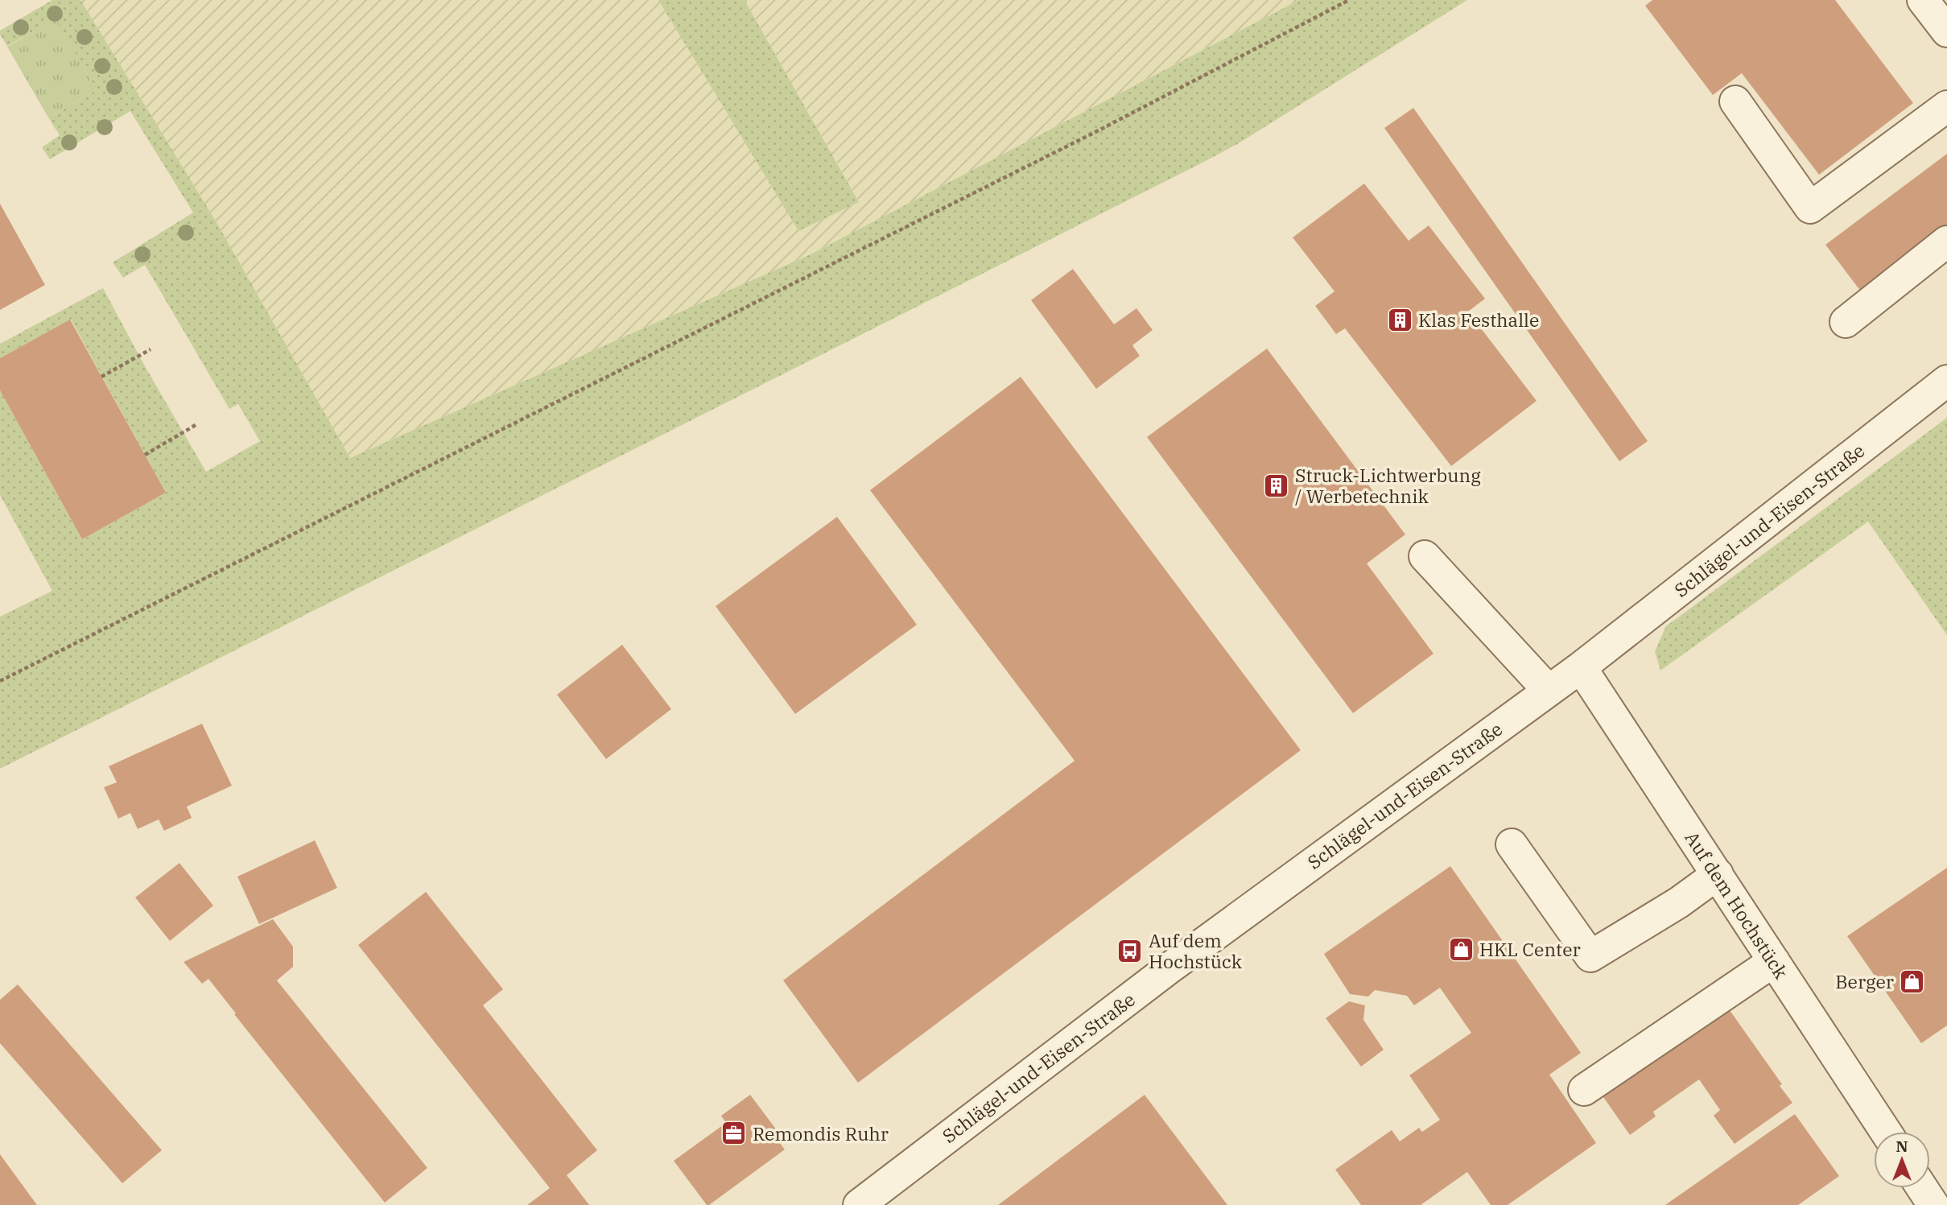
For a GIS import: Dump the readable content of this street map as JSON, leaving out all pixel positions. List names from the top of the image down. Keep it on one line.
{"streets":{"street":["Schlägel-und-Eisen-Straße","Auf dem Hochstück"]},"crossings":[["Schlägel-und-Eisen-Straße","Auf dem Hochstück"]],"places":{"building":["Klas Festhalle","Struck-Lichtwerbung / Werbetechnik"],"shop":["HKL Center","Berger"],"bus stop":["Auf dem Hochstück"],"office":["Remondis Ruhr"]},"north":"top"}
